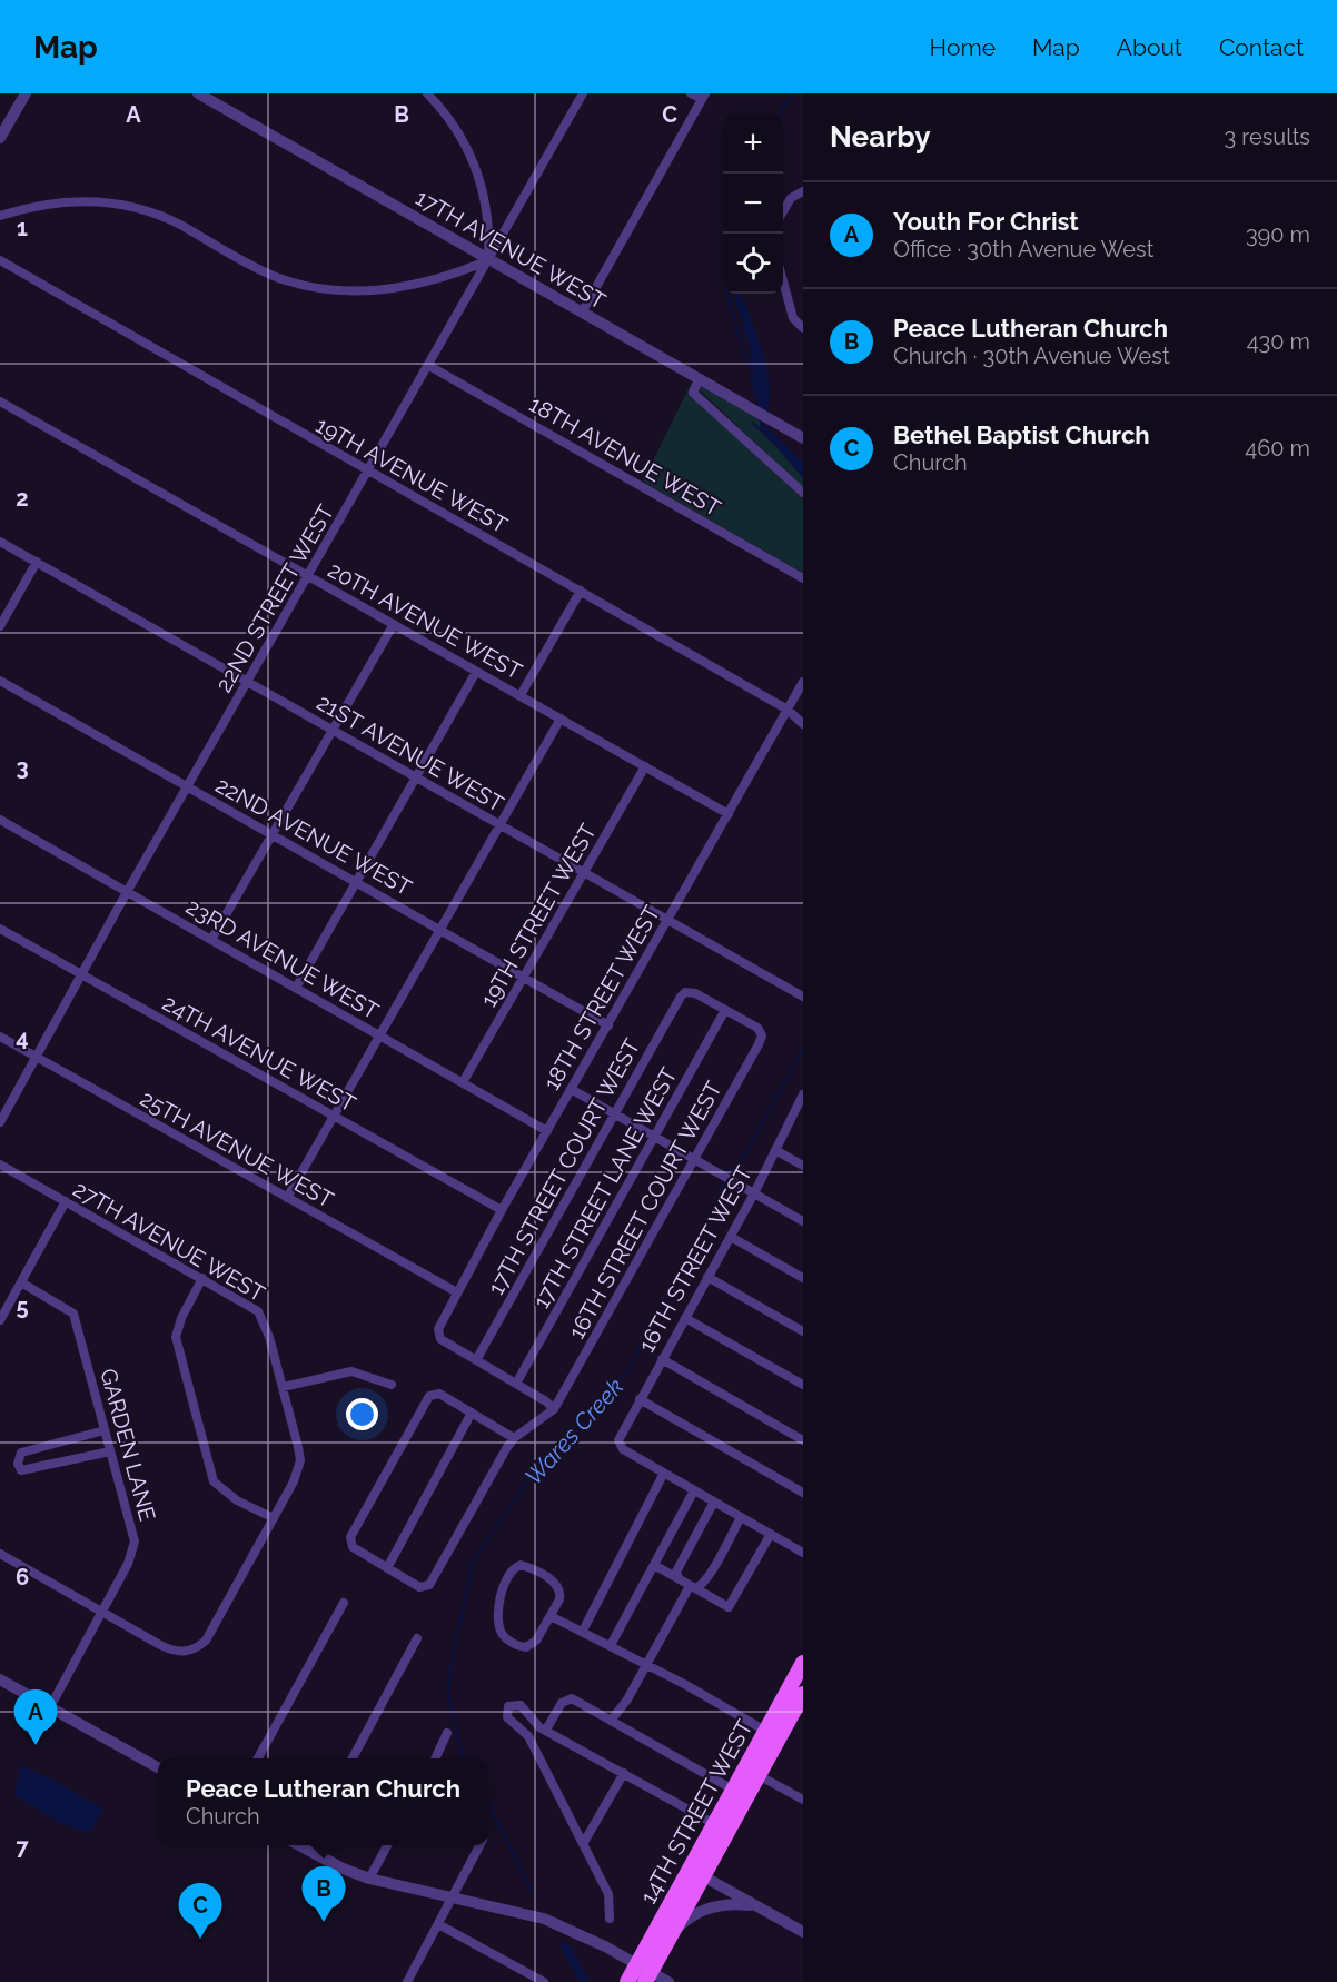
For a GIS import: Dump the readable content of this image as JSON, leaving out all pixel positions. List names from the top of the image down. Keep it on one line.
{"streets":{"main road":["14TH STREET WEST"],"street":["17TH AVENUE WEST","18TH AVENUE WEST","19TH AVENUE WEST","22ND STREET WEST","20TH AVENUE WEST","21ST AVENUE WEST","22ND AVENUE WEST","19TH STREET WEST","23RD AVENUE WEST","18TH STREET WEST","24TH AVENUE WEST","25TH AVENUE WEST","17TH STREET COURT WEST","17TH STREET LANE WEST","16TH STREET COURT WEST","27TH AVENUE WEST","16TH STREET WEST","GARDEN LANE"]},"crossings":[["17TH AVENUE WEST","22ND STREET WEST"],["18TH AVENUE WEST","22ND STREET WEST"],["19TH AVENUE WEST","22ND STREET WEST"],["19TH AVENUE WEST","18TH STREET WEST"],["22ND STREET WEST","20TH AVENUE WEST"],["22ND STREET WEST","21ST AVENUE WEST"],["22ND STREET WEST","22ND AVENUE WEST"],["22ND STREET WEST","23RD AVENUE WEST"],["22ND STREET WEST","24TH AVENUE WEST"],["22ND STREET WEST","25TH AVENUE WEST"],["20TH AVENUE WEST","19TH STREET WEST"],["20TH AVENUE WEST","18TH STREET WEST"],["21ST AVENUE WEST","19TH STREET WEST"],["21ST AVENUE WEST","18TH STREET WEST"],["22ND AVENUE WEST","19TH STREET WEST"],["22ND AVENUE WEST","18TH STREET WEST"],["19TH STREET WEST","23RD AVENUE WEST"],["23RD AVENUE WEST","18TH STREET WEST"],["18TH STREET WEST","24TH AVENUE WEST"],["18TH STREET WEST","25TH AVENUE WEST"],["18TH STREET WEST","17TH STREET COURT WEST"],["17TH STREET COURT WEST","17TH STREET LANE WEST"],["17TH STREET COURT WEST","16TH STREET COURT WEST"],["17TH STREET LANE WEST","16TH STREET COURT WEST"]],"water":["Wares Creek"],"page":{"header":"Map","nav":["Home","Map","About","Contact"],"heading":["Nearby","3 results"],"map_buttons":["+","−"],"list":[{"mark":"A","name":"Youth For Christ","note":"Office · 30th Avenue West","value":"390 m"},{"mark":"B","name":"Peace Lutheran Church","note":"Church · 30th Avenue West","value":"430 m"},{"mark":"C","name":"Bethel Baptist Church","note":"Church","value":"460 m"}],"pins":["A","B","C"],"popup":["Peace Lutheran Church","Church"]},"grid":{"columns":["A","B","C"],"rows":["1","2","3","4","5","6","7"]}}
